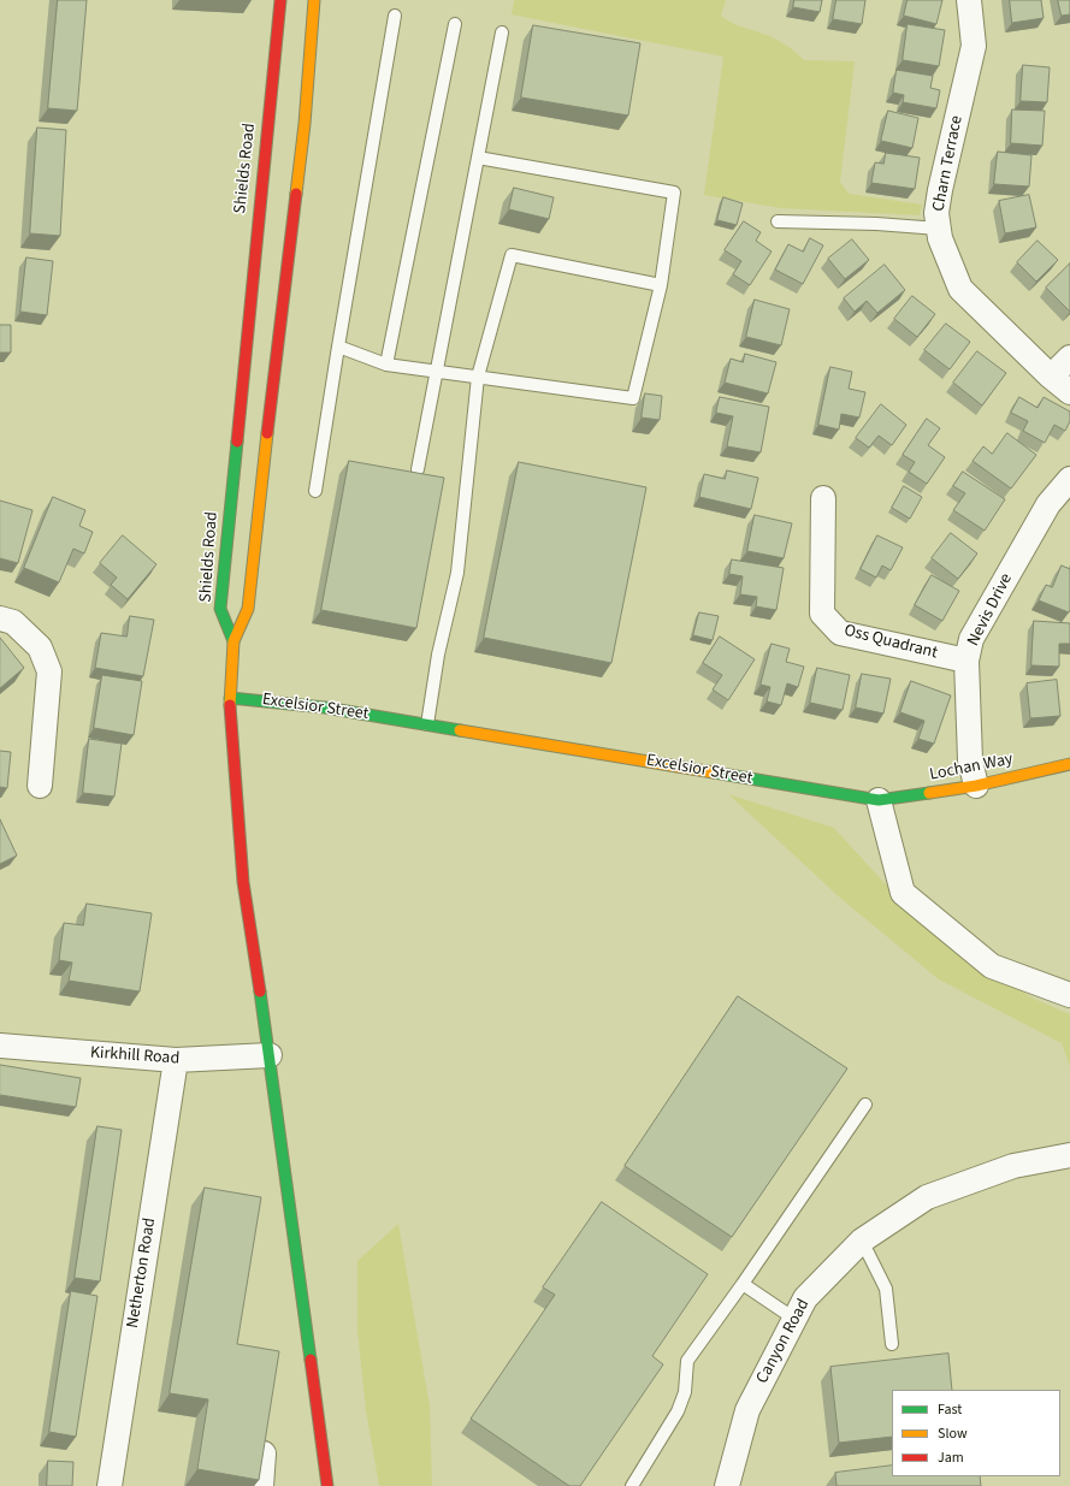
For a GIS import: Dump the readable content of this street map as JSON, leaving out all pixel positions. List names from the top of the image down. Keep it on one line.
{"streets":{"main road":["Shields Road","Excelsior Street","Lochan Way"],"street":["Charn Terrace","Nevis Drive","Oss Quadrant","Kirkhill Road","Netherton Road","Canyon Road"]},"crossings":[["Nevis Drive","Oss Quadrant"],["Nevis Drive","Lochan Way"],["Excelsior Street","Lochan Way"],["Kirkhill Road","Netherton Road"]],"legend":["Fast","Slow","Jam"]}
